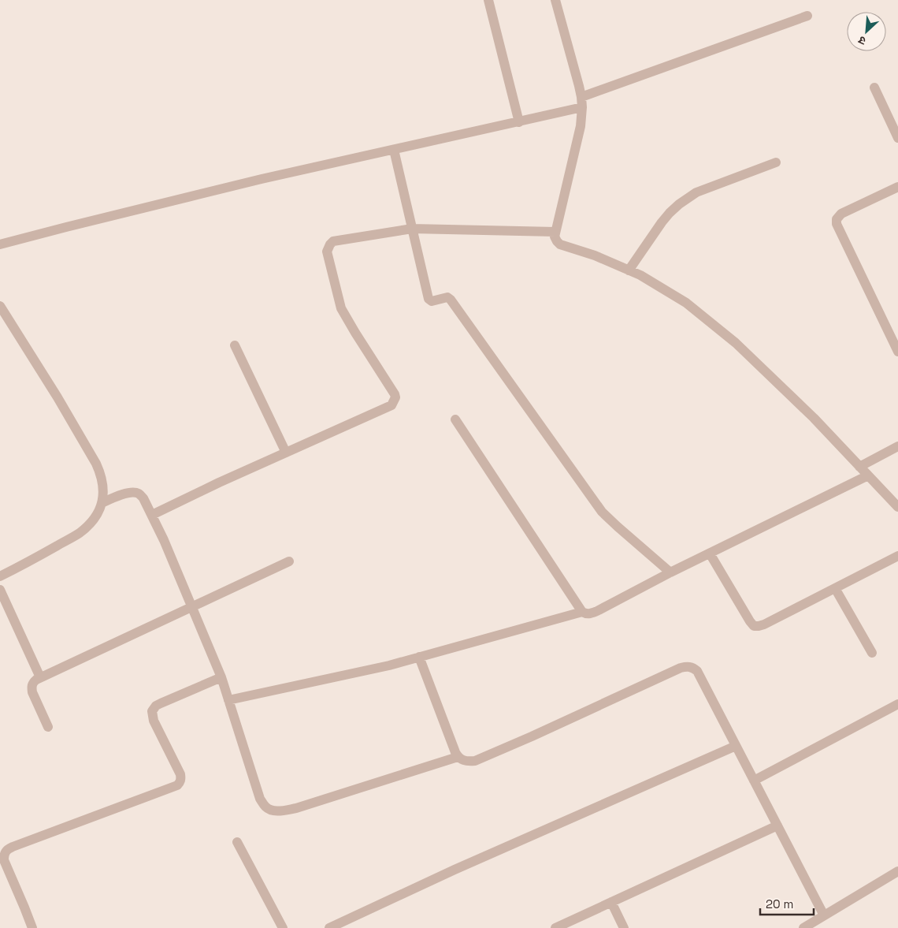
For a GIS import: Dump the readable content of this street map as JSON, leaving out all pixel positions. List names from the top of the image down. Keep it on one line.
{"scale_bar":"20 m","north":"bottom left"}
